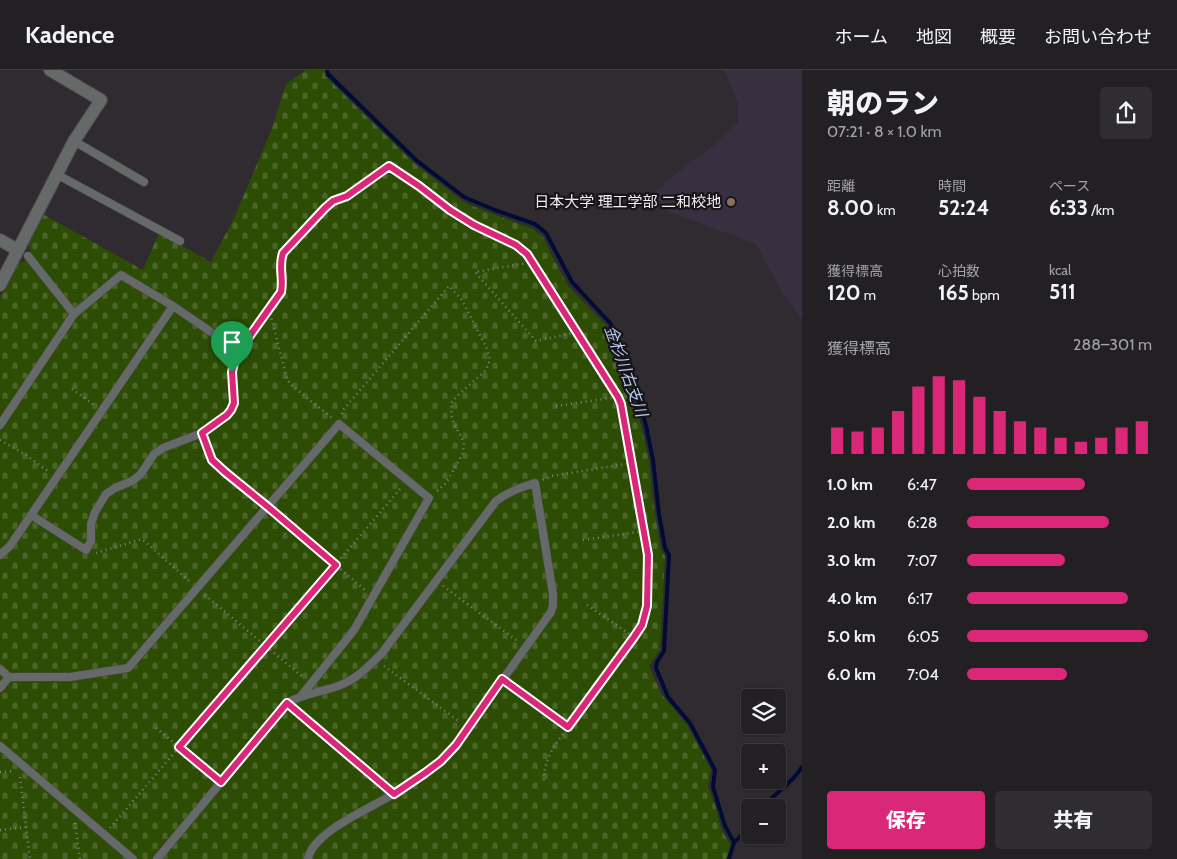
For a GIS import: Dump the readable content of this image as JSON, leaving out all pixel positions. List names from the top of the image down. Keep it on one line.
{"water":["金杉川右支川"],"places":["日本大学 理工学部 二和校地"],"page":{"header":"Kadence","nav":["ホーム","地図","概要","お問い合わせ"],"heading":["朝のラン","07:21 · 8 × 1.0 km"],"stats":[["距離","8.00 km"],["時間","52:24"],["ペース","6:33 /km"],["獲得標高","120 m"],["心拍数","165 bpm"],["kcal","511"]],"chart":["獲得標高","288–301 m"],"list":[{"name":"1.0 km","note":"6:47"},{"name":"2.0 km","note":"6:28"},{"name":"3.0 km","note":"7:07"},{"name":"4.0 km","note":"6:17"},{"name":"5.0 km","note":"6:05"},{"name":"6.0 km","note":"7:04"}],"map_buttons":["+","−"],"buttons":["保存","共有"]}}
